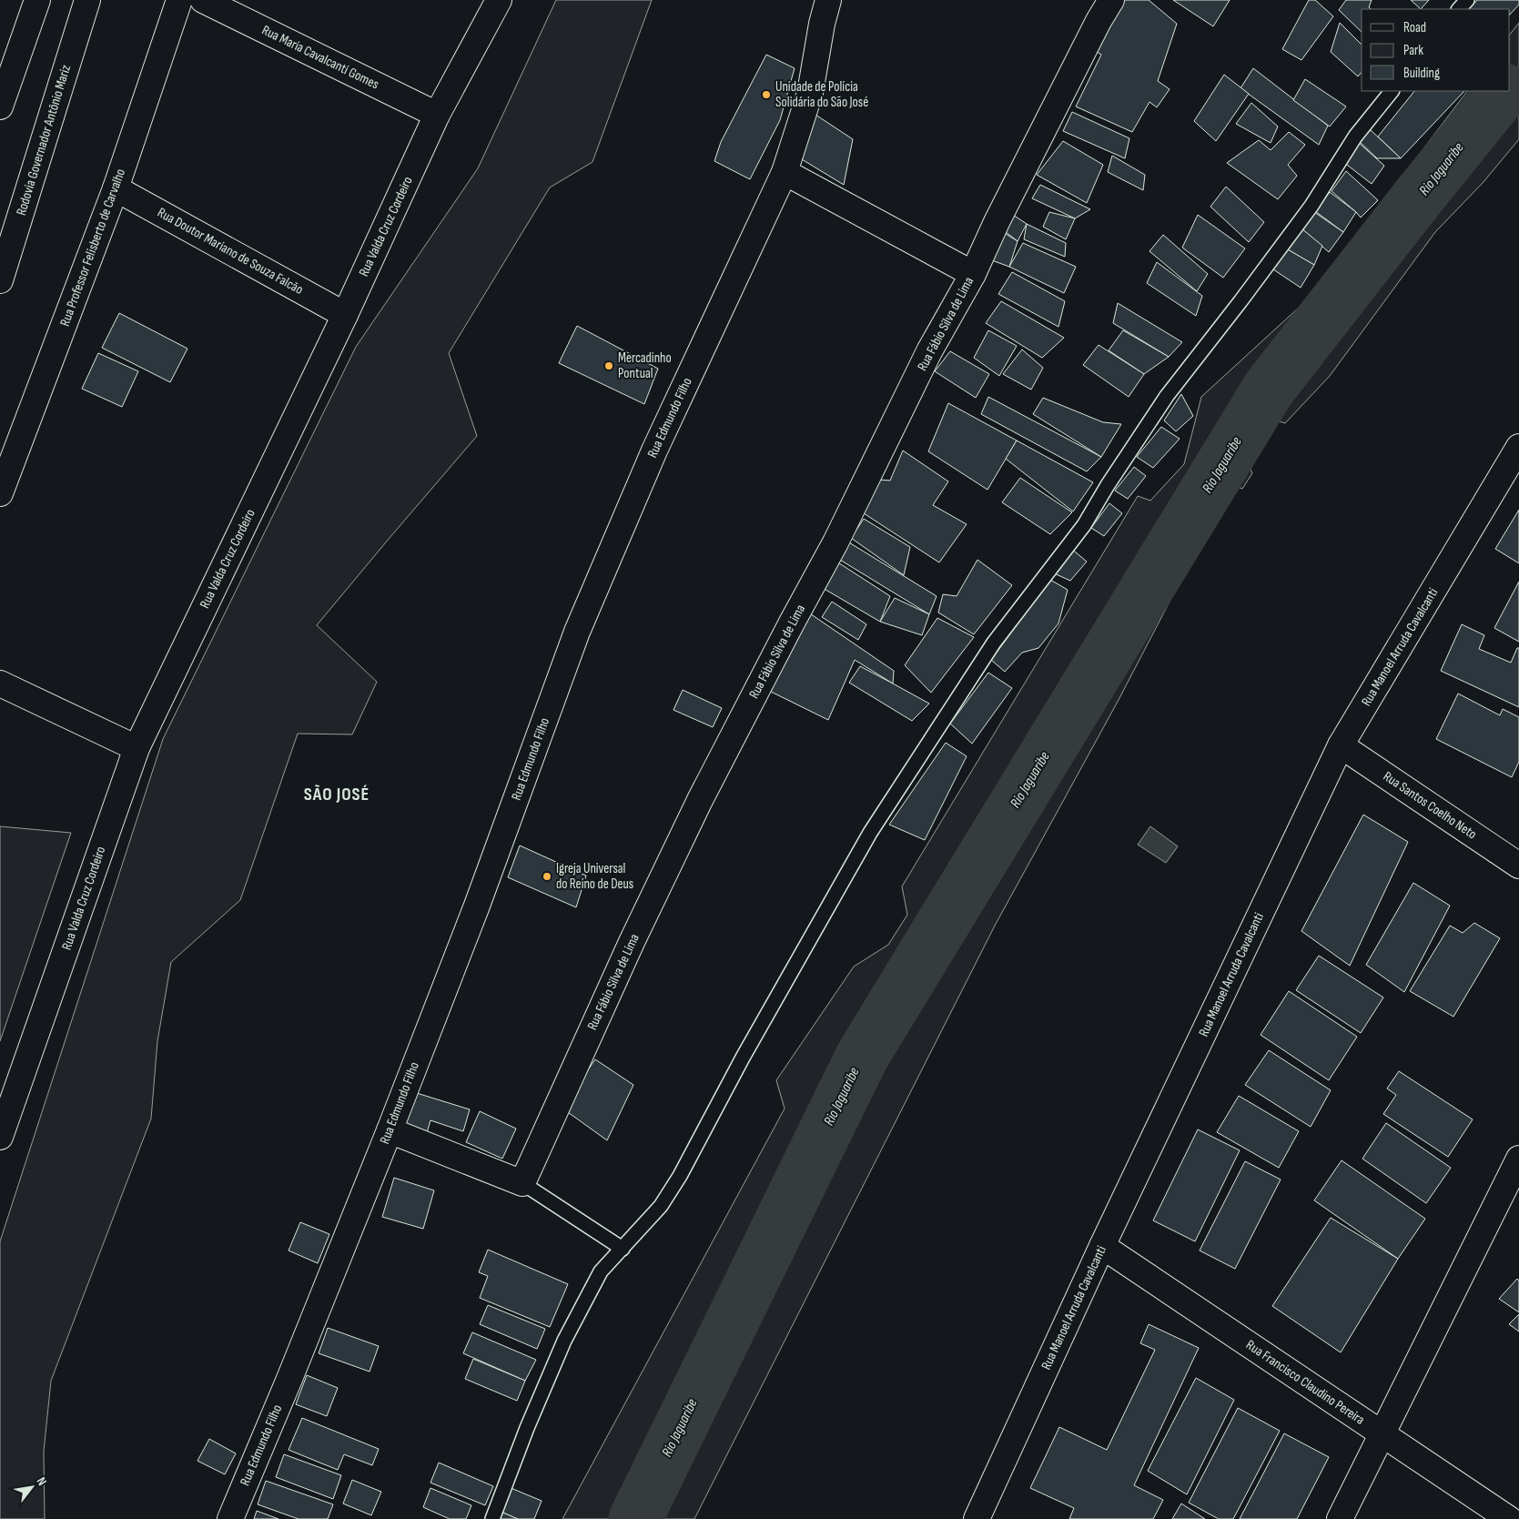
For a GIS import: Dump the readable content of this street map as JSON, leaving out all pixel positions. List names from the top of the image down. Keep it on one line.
{"streets":{"main road":["Rua Maria Cavalcanti Gomes","Rodovia Governador Antônio Mariz","Rua Valda Cruz Cordeiro","Rua Professor Felisberto de Carvalho","Rua Doutor Mariano de Souza Falcão","Rua Fábio Silva de Lima","Rua Edmundo Filho","Rua Manoel Arruda Cavalcanti","Rua Santos Coelho Neto","Rua Francisco Claudino Pereira"]},"crossings":[["Rua Maria Cavalcanti Gomes","Rua Valda Cruz Cordeiro"],["Rua Valda Cruz Cordeiro","Rua Doutor Mariano de Souza Falcão"],["Rua Professor Felisberto de Carvalho","Rua Doutor Mariano de Souza Falcão"],["Rua Manoel Arruda Cavalcanti","Rua Santos Coelho Neto"],["Rua Manoel Arruda Cavalcanti","Rua Francisco Claudino Pereira"]],"districts":["SÃO JOSÉ"],"water":["Rio Jaguaribe"],"places":["Unidade de Polícia Solidária do São José","Mercadinho Pontual","Igreja Universal do Reino de Deus"],"legend":["Road","Park","Building"],"north":"top right"}
